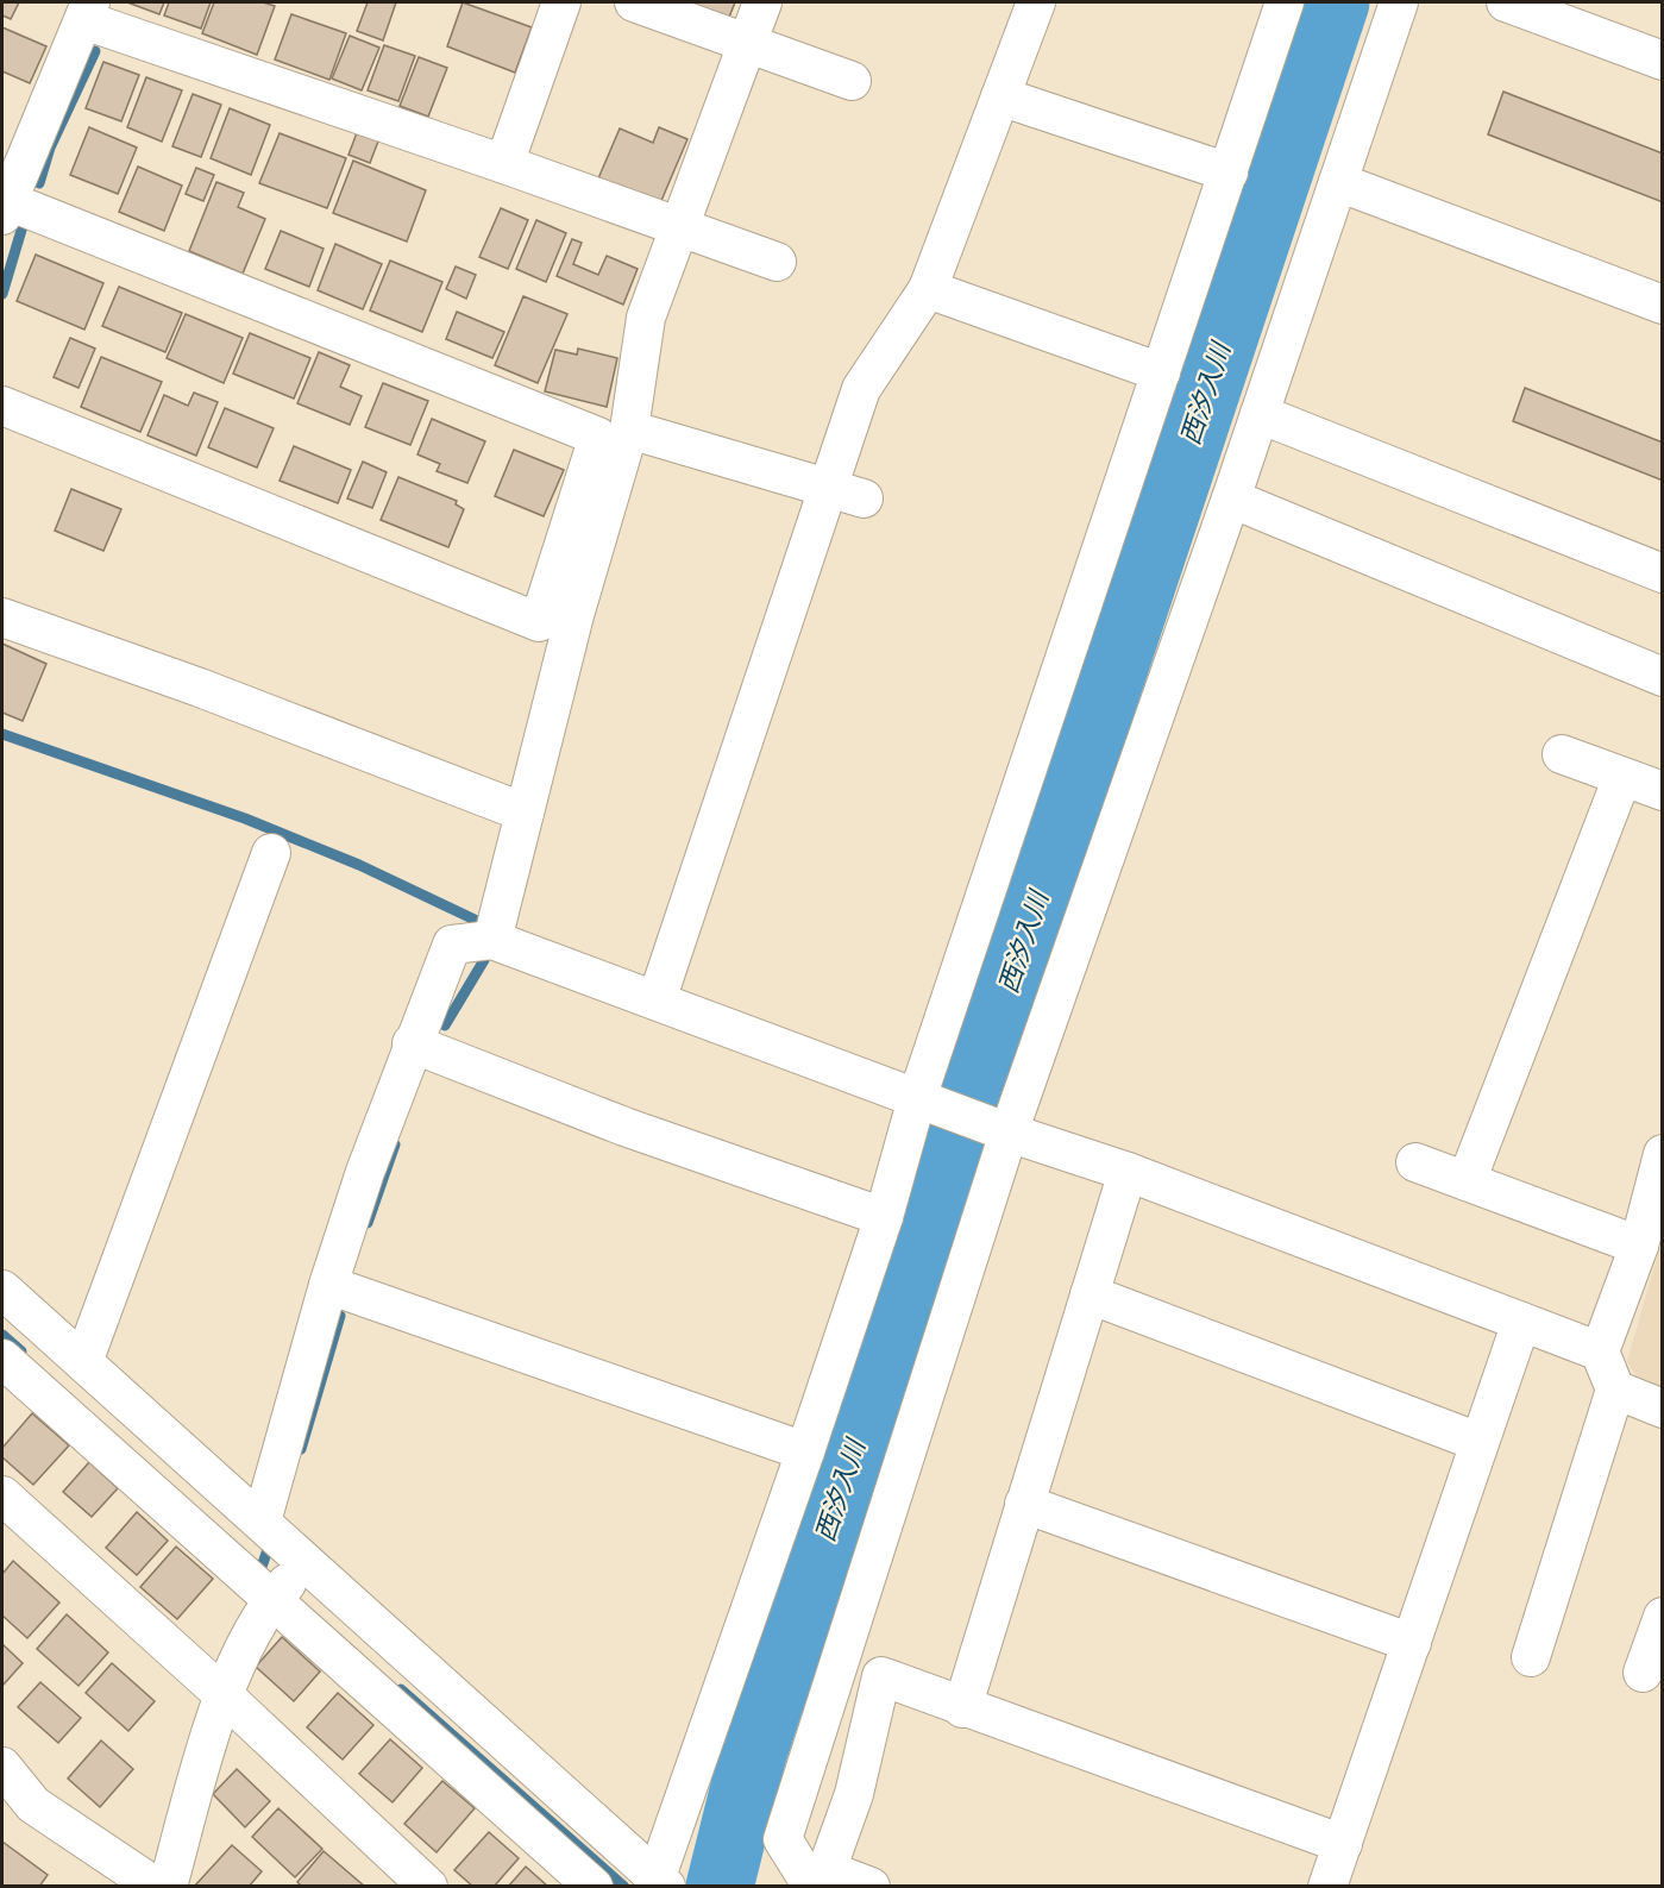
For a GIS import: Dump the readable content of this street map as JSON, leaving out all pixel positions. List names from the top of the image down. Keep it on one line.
{"water":["西汐入川"]}
